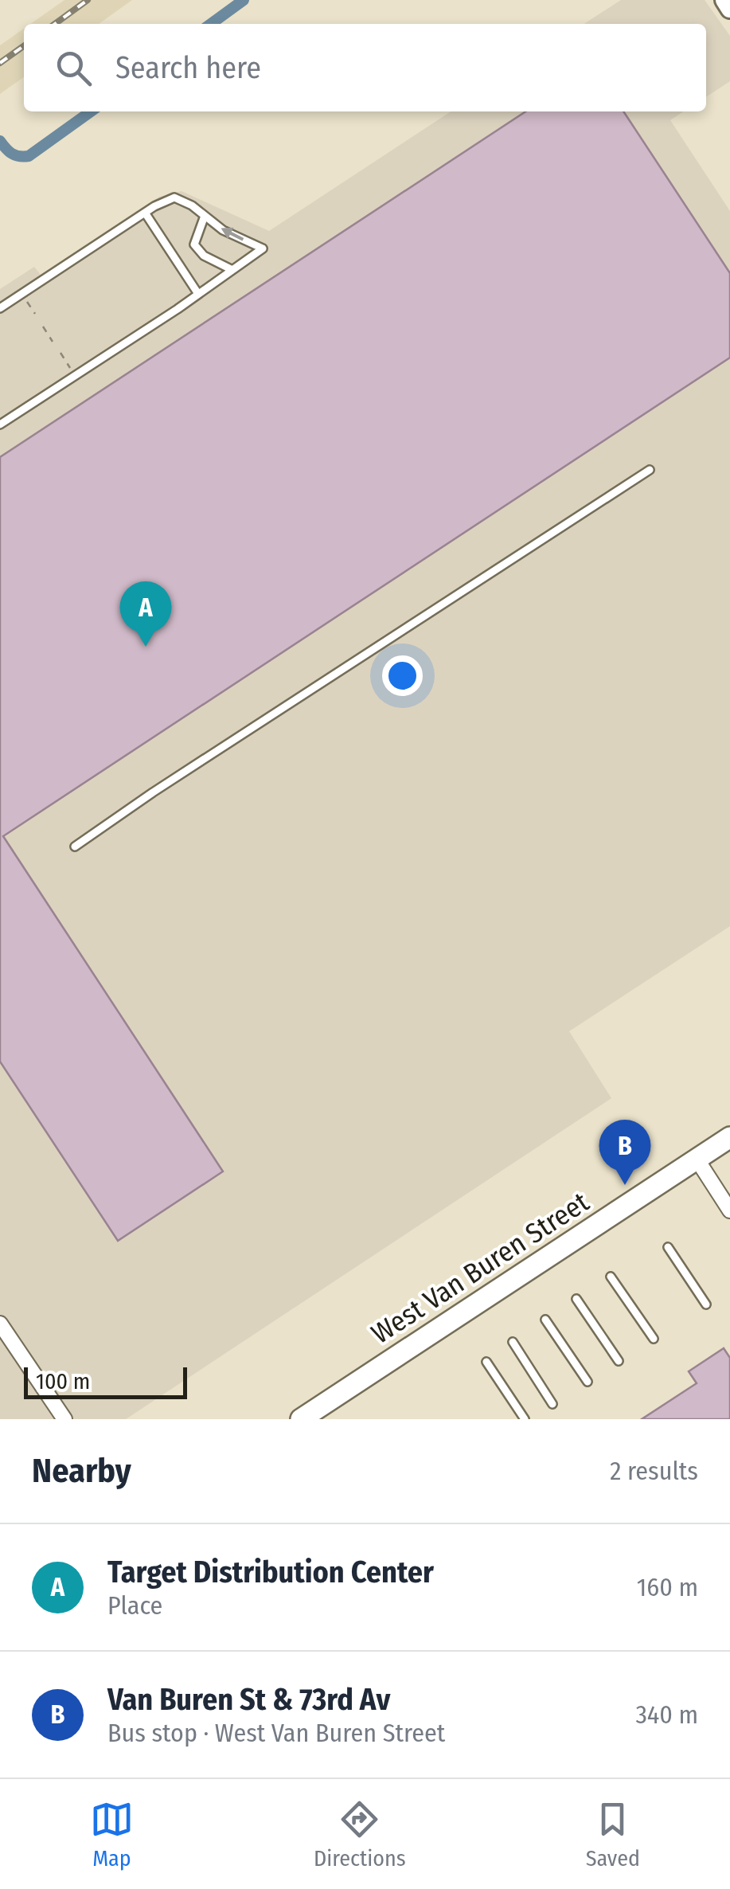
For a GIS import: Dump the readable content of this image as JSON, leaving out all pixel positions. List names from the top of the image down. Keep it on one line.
{"streets":{"main road":["West Van Buren Street"]},"scale_bar":"100 m","page":{"search":"Search here","pins":["A","B"],"scale":"100 m","heading":["Nearby","2 results"],"list":[{"mark":"A","name":"Target Distribution Center","note":"Place","value":"160 m"},{"mark":"B","name":"Van Buren St & 73rd Av","note":"Bus stop · West Van Buren Street","value":"340 m"}],"nav":["Map","Directions","Saved"]}}
